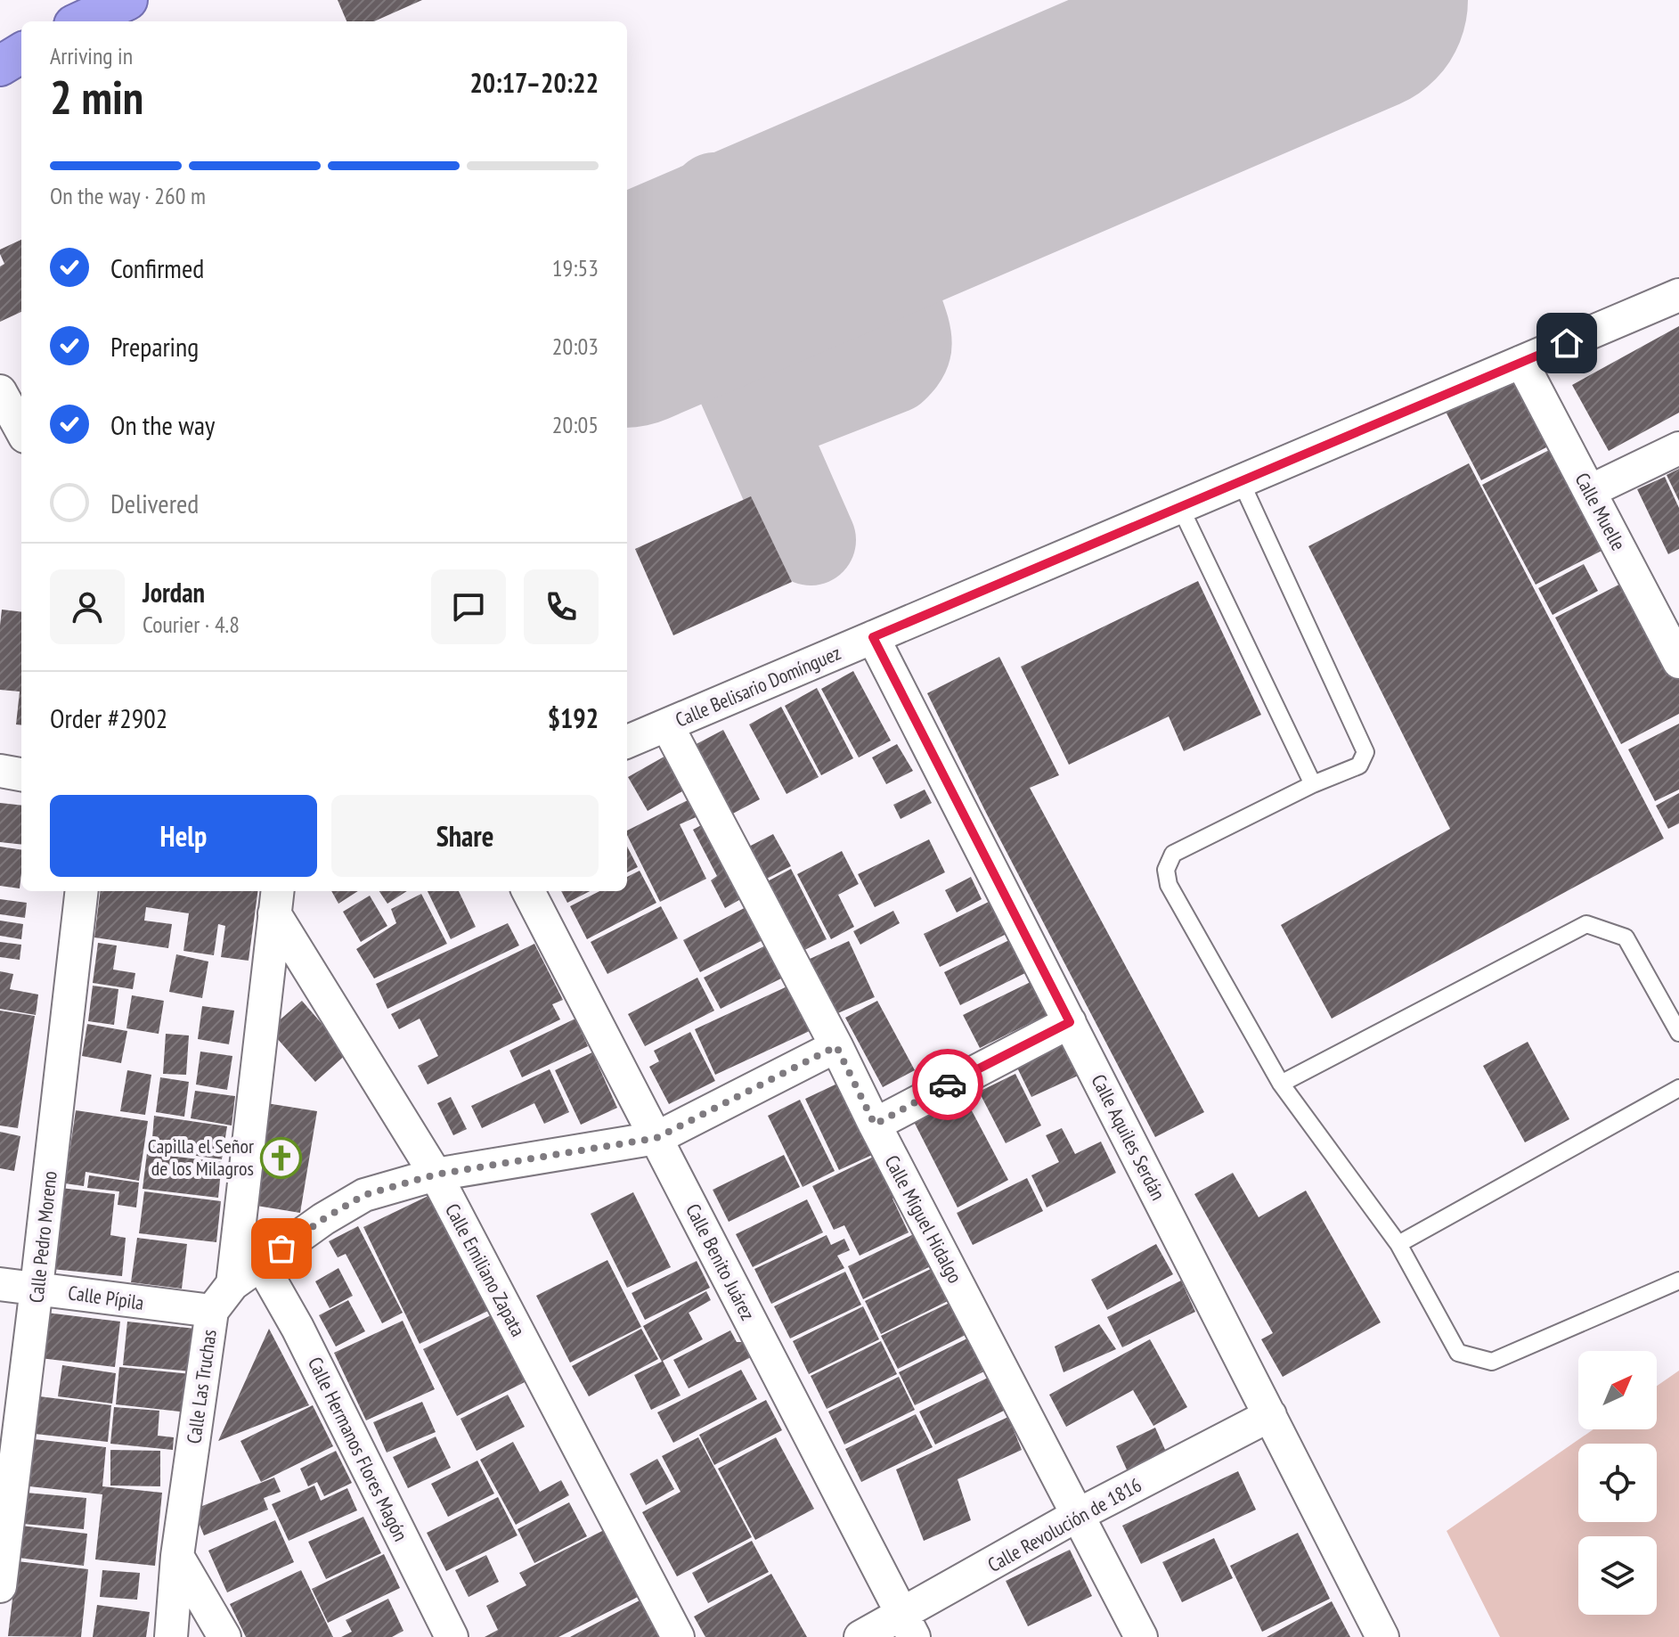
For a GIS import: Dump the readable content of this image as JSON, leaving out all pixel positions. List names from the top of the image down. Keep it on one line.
{"streets":{"street":["Calle Muelle","Calle Belisario Domínguez","Calle Aquiles Serdán","Calle Miguel Hidalgo","Calle Pedro Moreno","Calle Benito Juárez","Calle Emiliano Zapata","Calle Pípila","Calle Las Truchas","Calle Hermanos Flores Magón","Calle Revolución de 1816"]},"crossings":[["Calle Muelle","Calle Belisario Domínguez"],["Calle Belisario Domínguez","Calle Aquiles Serdán"],["Calle Belisario Domínguez","Calle Miguel Hidalgo"],["Calle Aquiles Serdán","Calle Revolución de 1816"],["Calle Miguel Hidalgo","Calle Revolución de 1816"],["Calle Pedro Moreno","Calle Pípila"],["Calle Benito Juárez","Calle Revolución de 1816"],["Calle Pípila","Calle Las Truchas"]],"places":{"church":["Capilla el Señor de los Milagros"]},"north":"top right","page":{"heading":["2 min","Arriving in","20:17–20:22"],"panel":["Jordan","Courier · 4.8","Order #2902","$192"],"bar":"On the way · 260 m","list":[["Confirmed","19:53"],["Preparing","20:03"],["On the way","20:05"],"Delivered"],"buttons":["Help","Share"]}}
